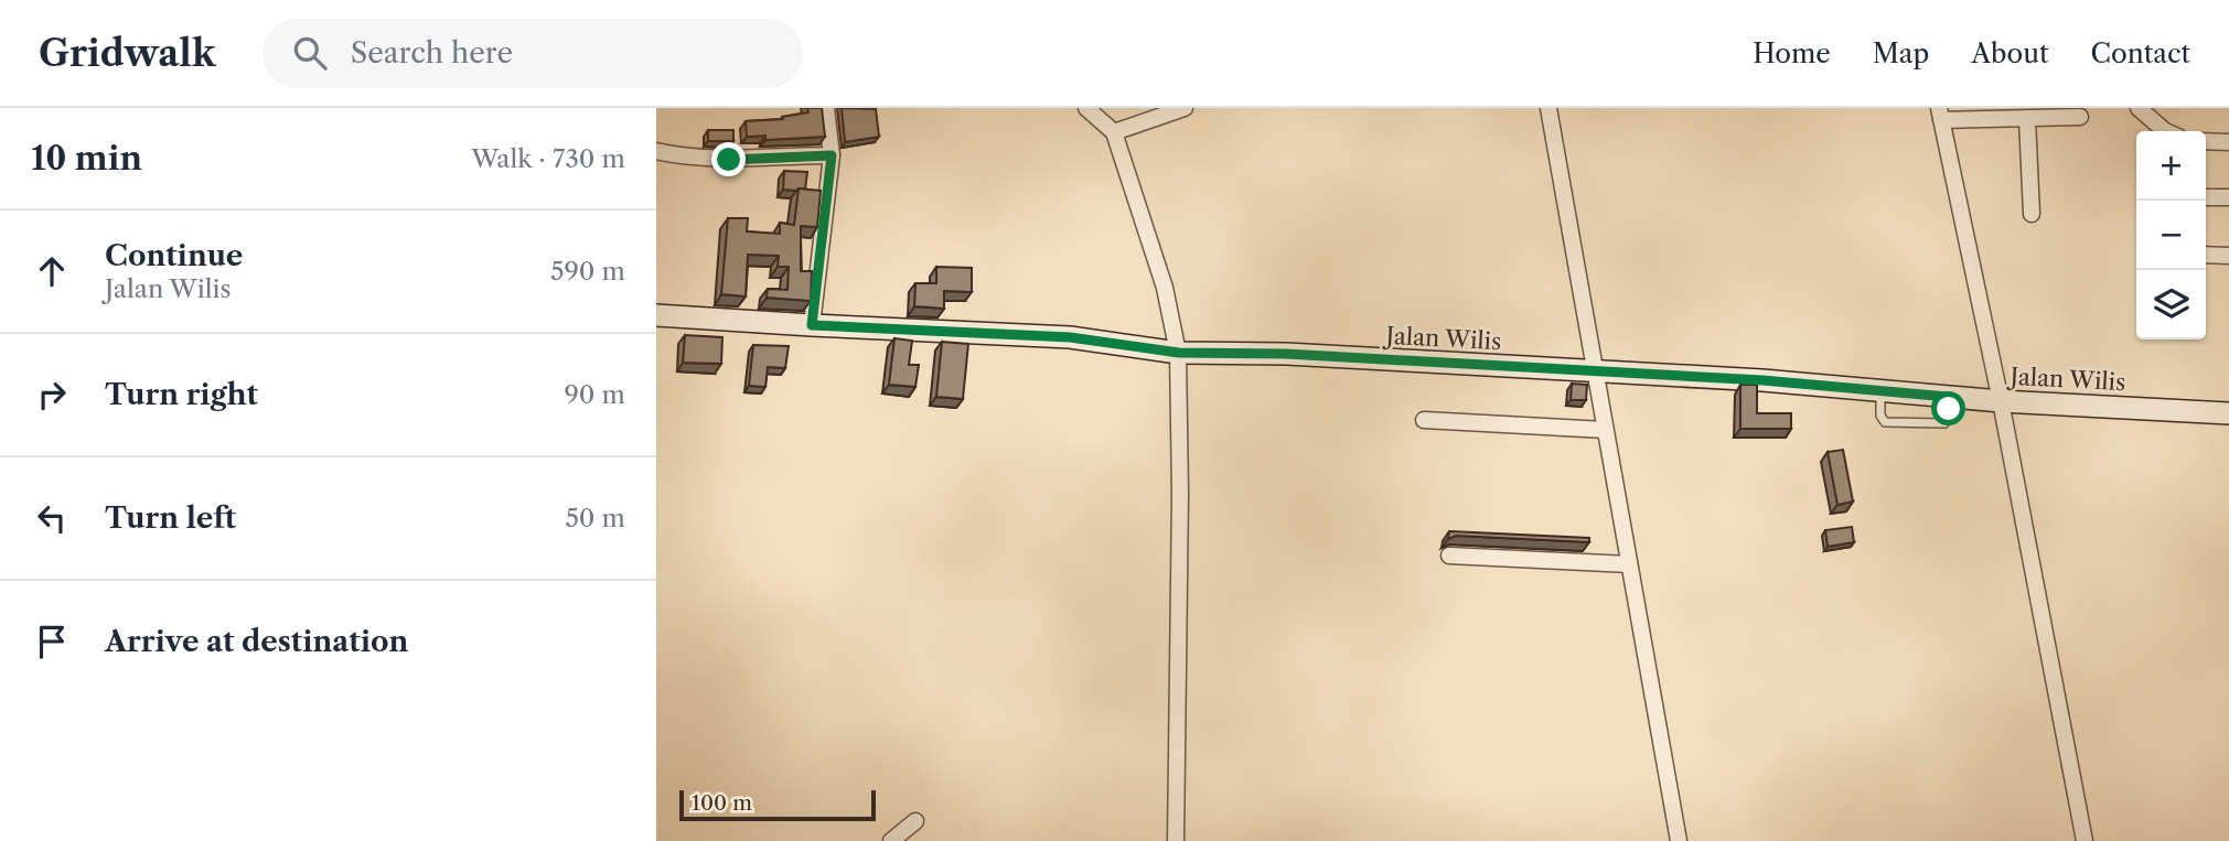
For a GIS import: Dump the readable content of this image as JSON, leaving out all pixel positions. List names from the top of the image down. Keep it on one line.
{"streets":{"main road":["Jalan Wilis"]},"scale_bar":"100 m","page":{"header":"Gridwalk","search":"Search here","nav":["Home","Map","About","Contact"],"heading":["10 min","Walk · 730 m"],"map_buttons":["+","−"],"list":[["Continue","Jalan Wilis","590 m"],["Turn right","90 m"],["Turn left","50 m"],"Arrive at destination"],"scale":"100 m"}}
